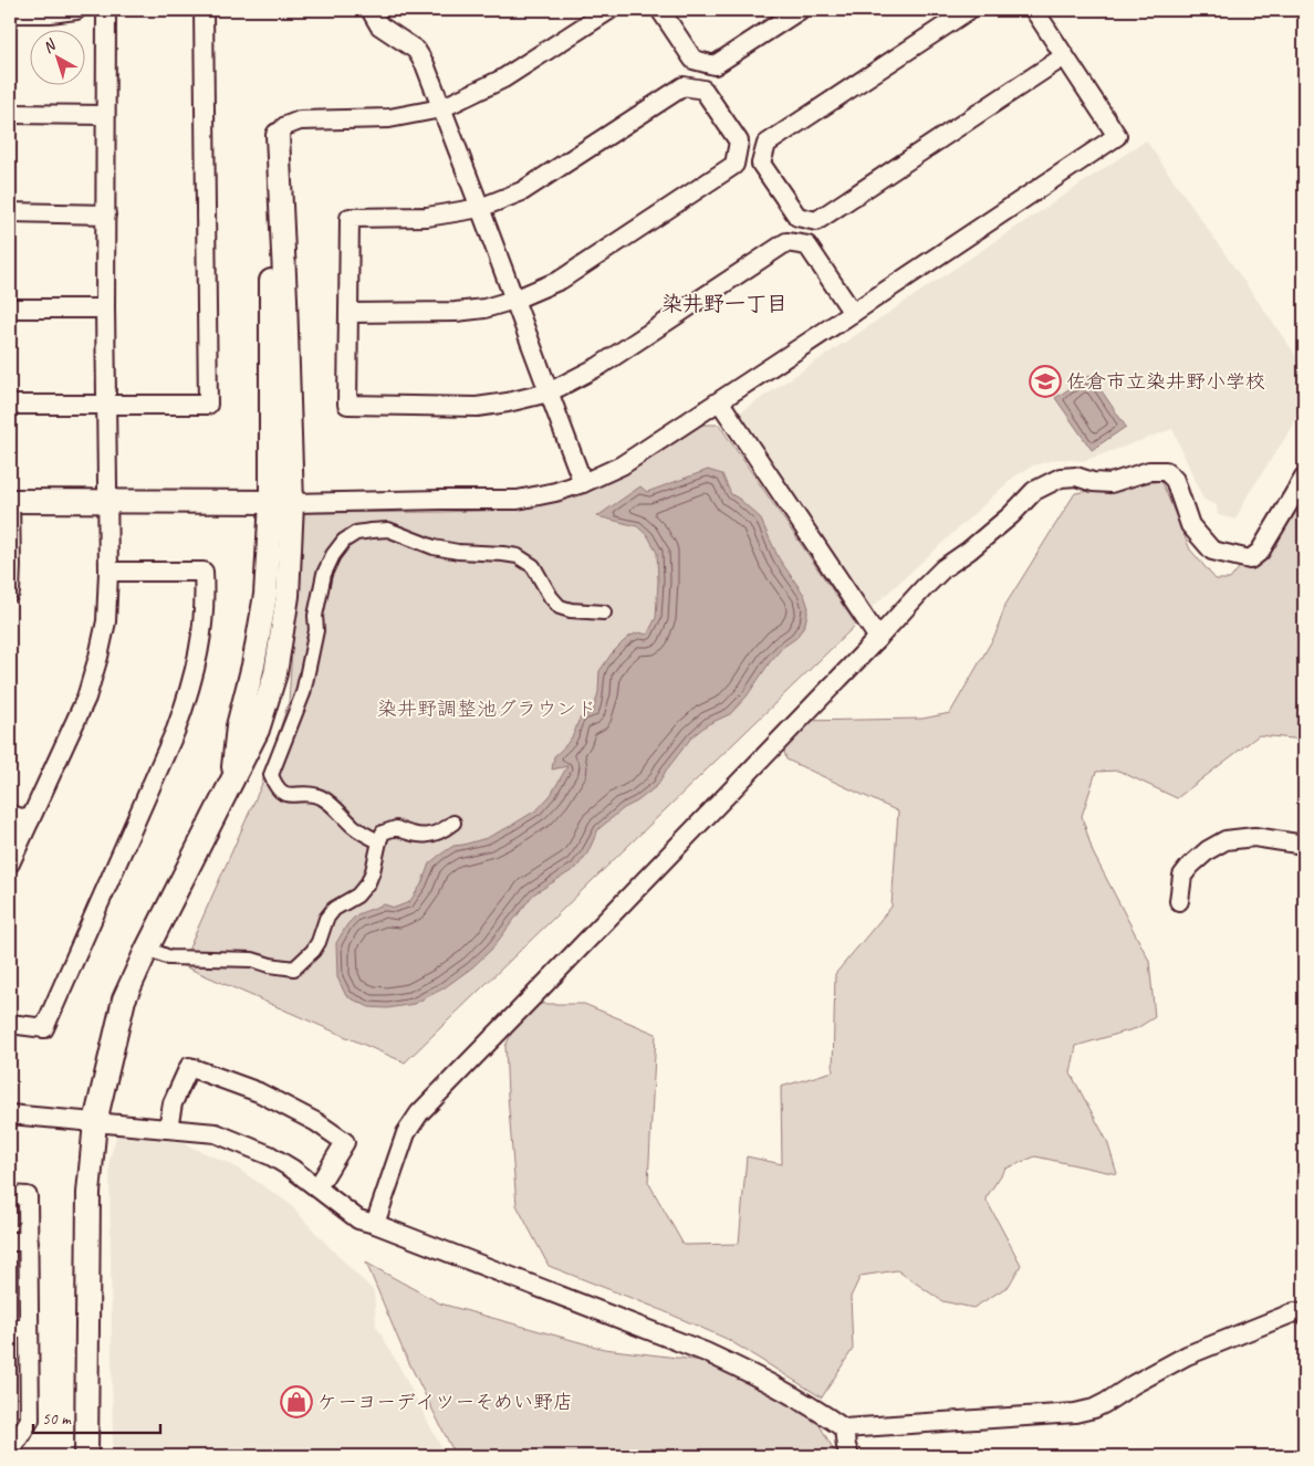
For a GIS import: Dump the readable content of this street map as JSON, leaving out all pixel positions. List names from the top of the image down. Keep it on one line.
{"districts":["染井野一丁目"],"parks":["染井野調整池グラウンド"],"places":{"school or university":["佐倉市立染井野小学校"],"shop":["ケーヨーデイツーそめい野店"]},"scale_bar":"50 m","north":"top left"}
